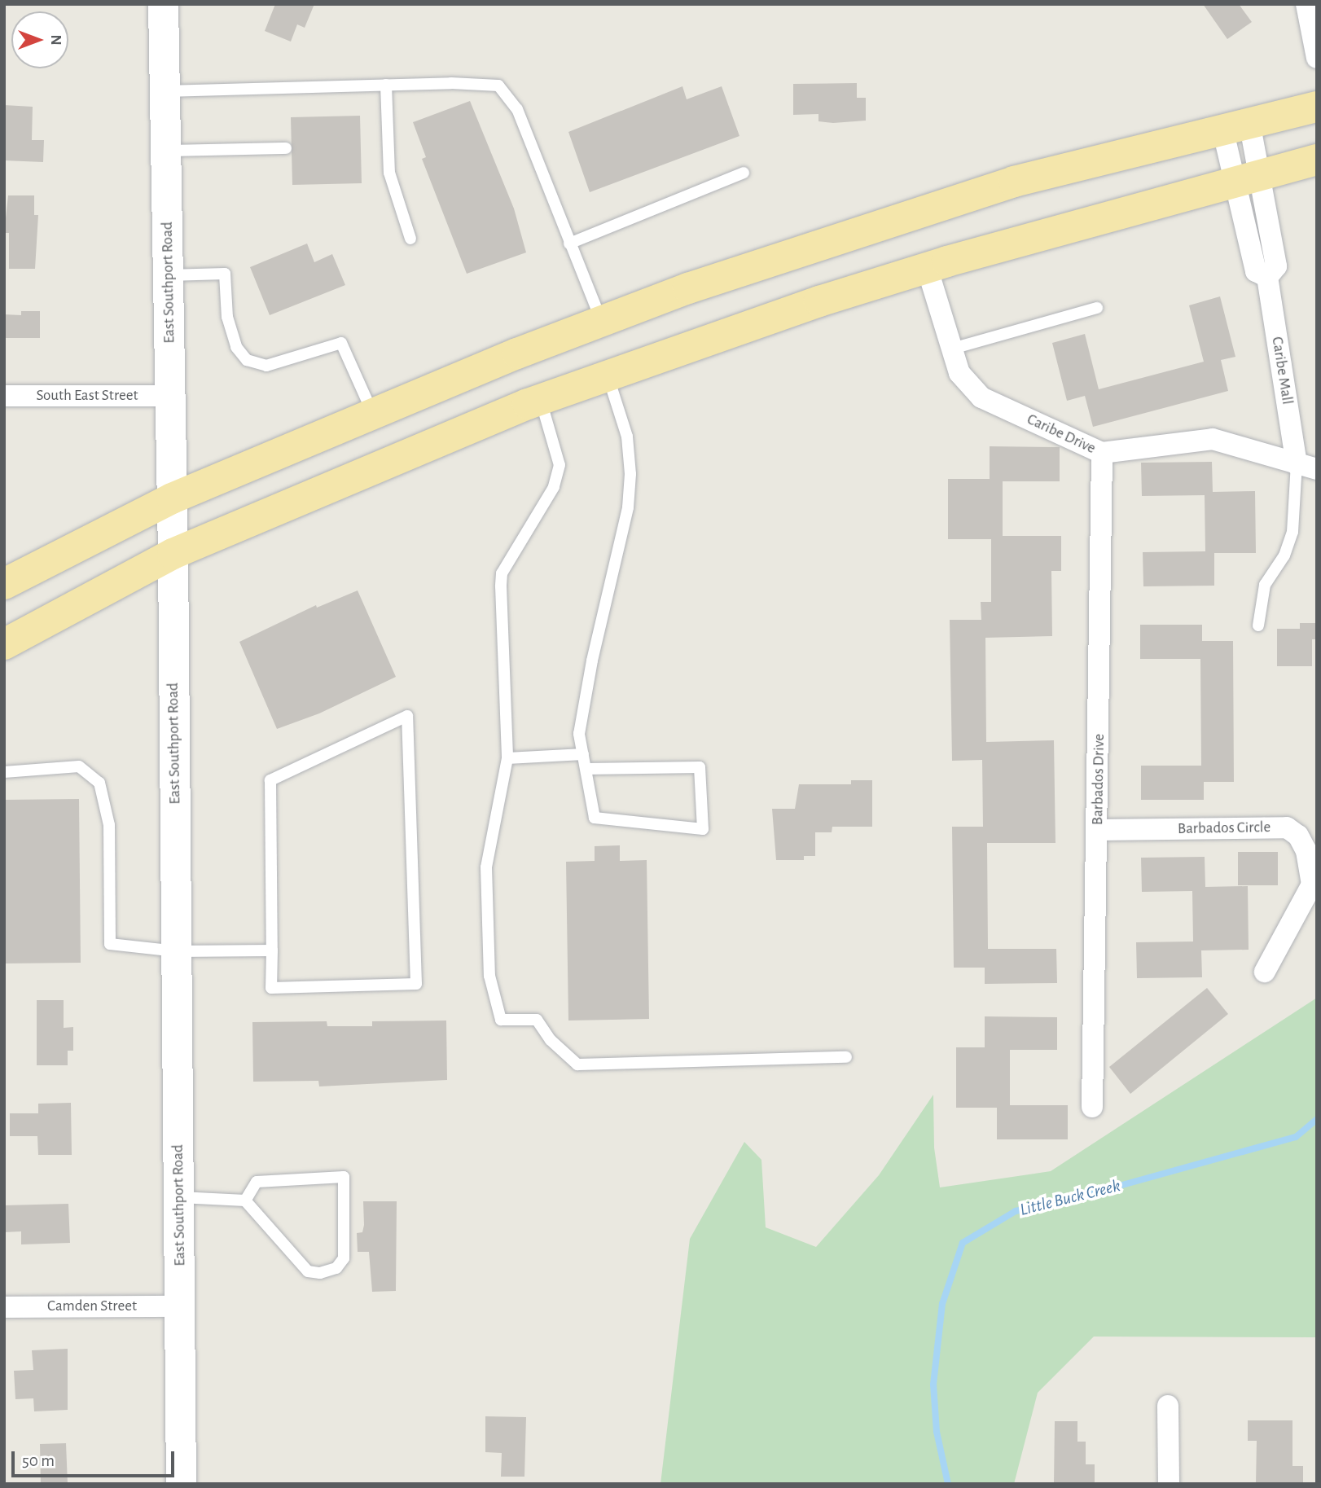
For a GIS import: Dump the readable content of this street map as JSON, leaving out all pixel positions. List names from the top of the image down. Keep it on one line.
{"streets":{"main road":["East Southport Road"],"street":["Caribe Mall","South East Street","Caribe Drive","Barbados Drive","Barbados Circle","Camden Street"]},"crossings":[["East Southport Road","South East Street"],["East Southport Road","Camden Street"],["Caribe Mall","Caribe Drive"],["Caribe Drive","Barbados Drive"],["Barbados Drive","Barbados Circle"]],"water":["Little Buck Creek"],"scale_bar":"50 m","north":"right"}
